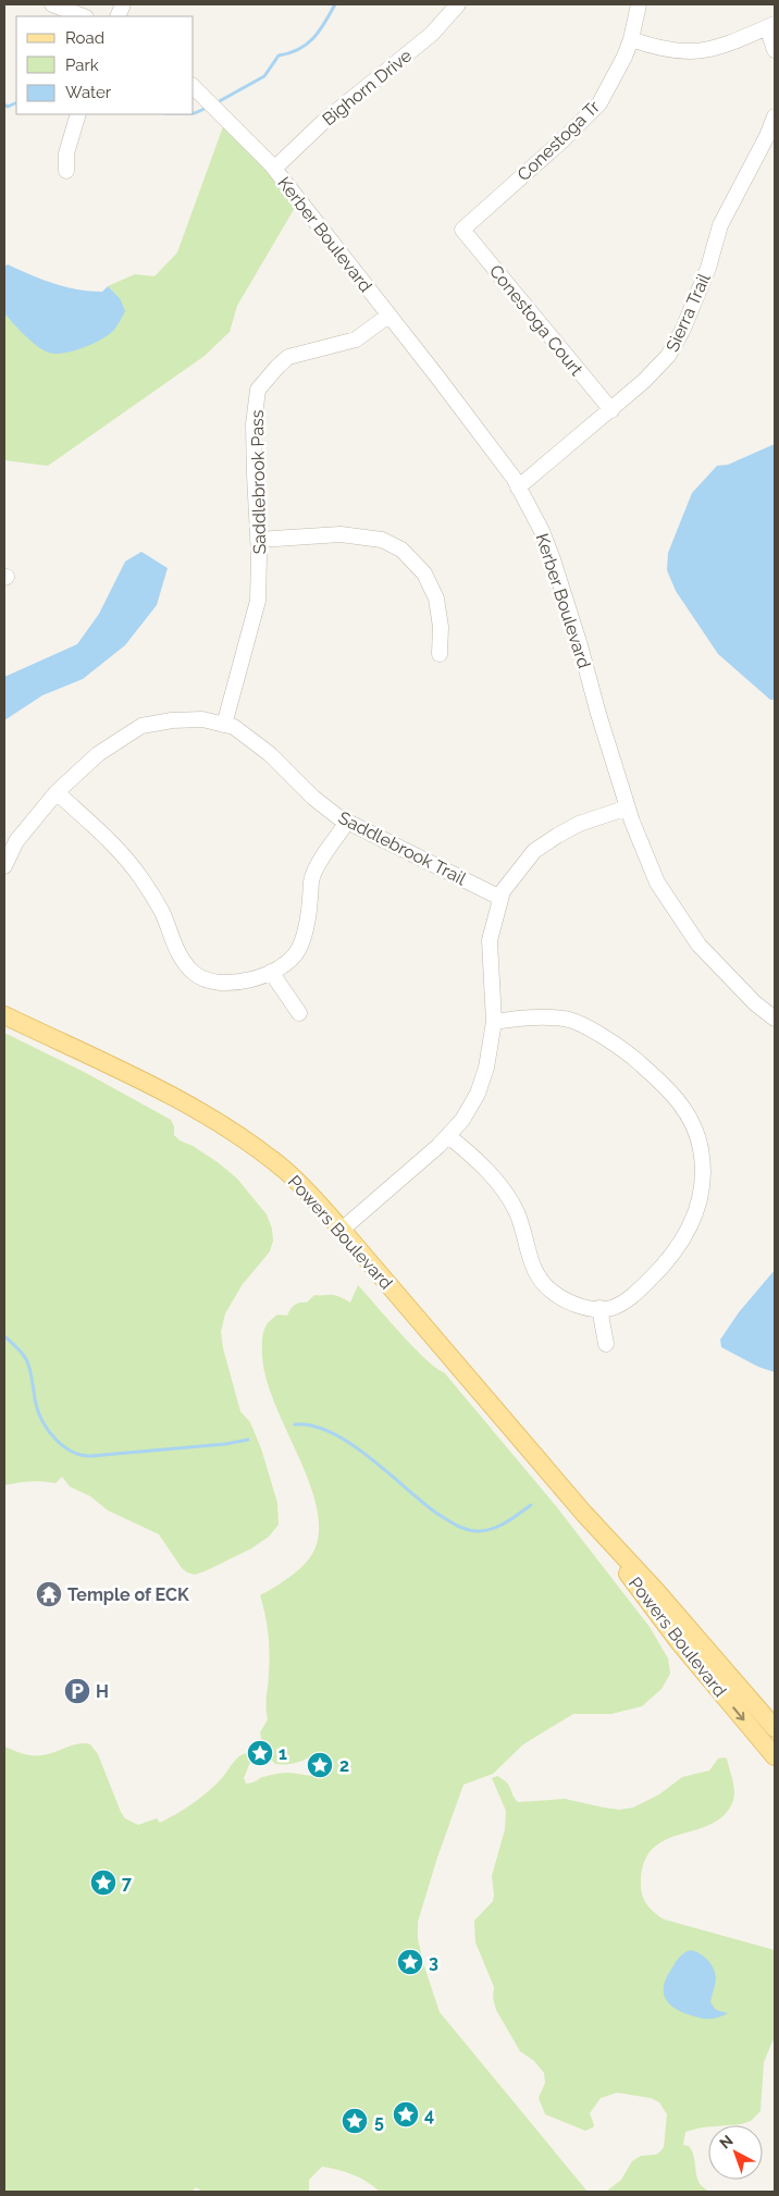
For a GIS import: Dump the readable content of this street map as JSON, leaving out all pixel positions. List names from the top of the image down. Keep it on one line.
{"streets":{"main road":["Powers Boulevard"],"street":["Bighorn Drive","Conestoga Tr","Kerber Boulevard","Sierra Trail","Conestoga Court","Saddlebrook Pass","Saddlebrook Trail"]},"crossings":[["Bighorn Drive","Kerber Boulevard"],["Conestoga Tr","Conestoga Court"],["Kerber Boulevard","Sierra Trail"],["Kerber Boulevard","Saddlebrook Pass"],["Sierra Trail","Conestoga Court"],["Saddlebrook Pass","Saddlebrook Trail"]],"places":{"temple":["Temple of ECK"],"parking":["H"],"place":["1","2","7","3","4","5"]},"legend":["Road","Park","Water"],"north":"top left"}
